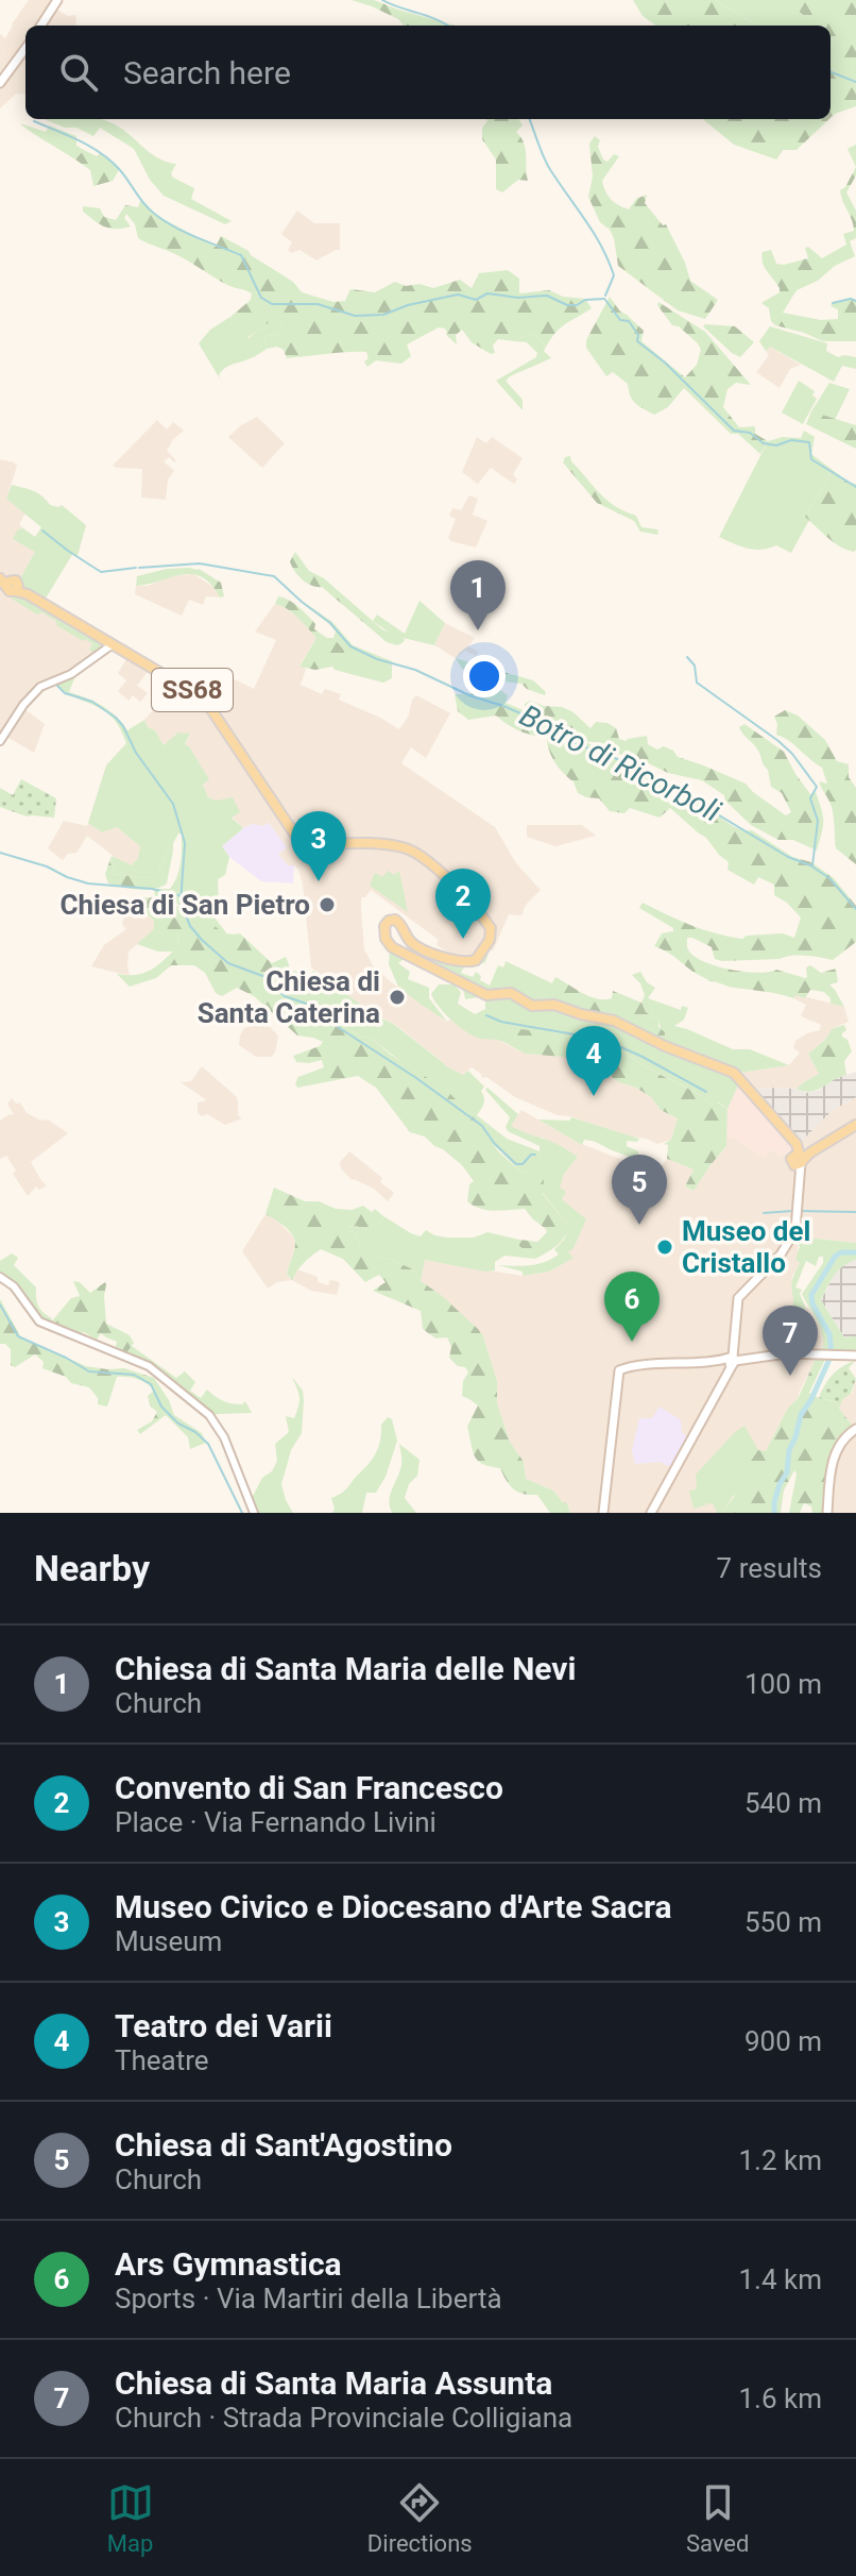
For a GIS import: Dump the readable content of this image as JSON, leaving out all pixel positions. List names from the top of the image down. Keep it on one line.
{"streets":{"main road":["SS68"]},"water":["Botro di Ricorboli"],"places":["Chiesa di San Pietro","Chiesa di Santa Caterina","Museo del Cristallo"],"page":{"search":"Search here","pins":["1","3","2","4","5","6","7"],"heading":["Nearby","7 results"],"list":[{"mark":"1","name":"Chiesa di Santa Maria delle Nevi","note":"Church","value":"100 m"},{"mark":"2","name":"Convento di San Francesco","note":"Place · Via Fernando Livini","value":"540 m"},{"mark":"3","name":"Museo Civico e Diocesano d'Arte Sacra","note":"Museum","value":"550 m"},{"mark":"4","name":"Teatro dei Varii","note":"Theatre","value":"900 m"},{"mark":"5","name":"Chiesa di Sant'Agostino","note":"Church","value":"1.2 km"},{"mark":"6","name":"Ars Gymnastica","note":"Sports · Via Martiri della Libertà","value":"1.4 km"},{"mark":"7","name":"Chiesa di Santa Maria Assunta","note":"Church · Strada Provinciale Colligiana","value":"1.6 km"}],"nav":["Map","Directions","Saved"]}}
